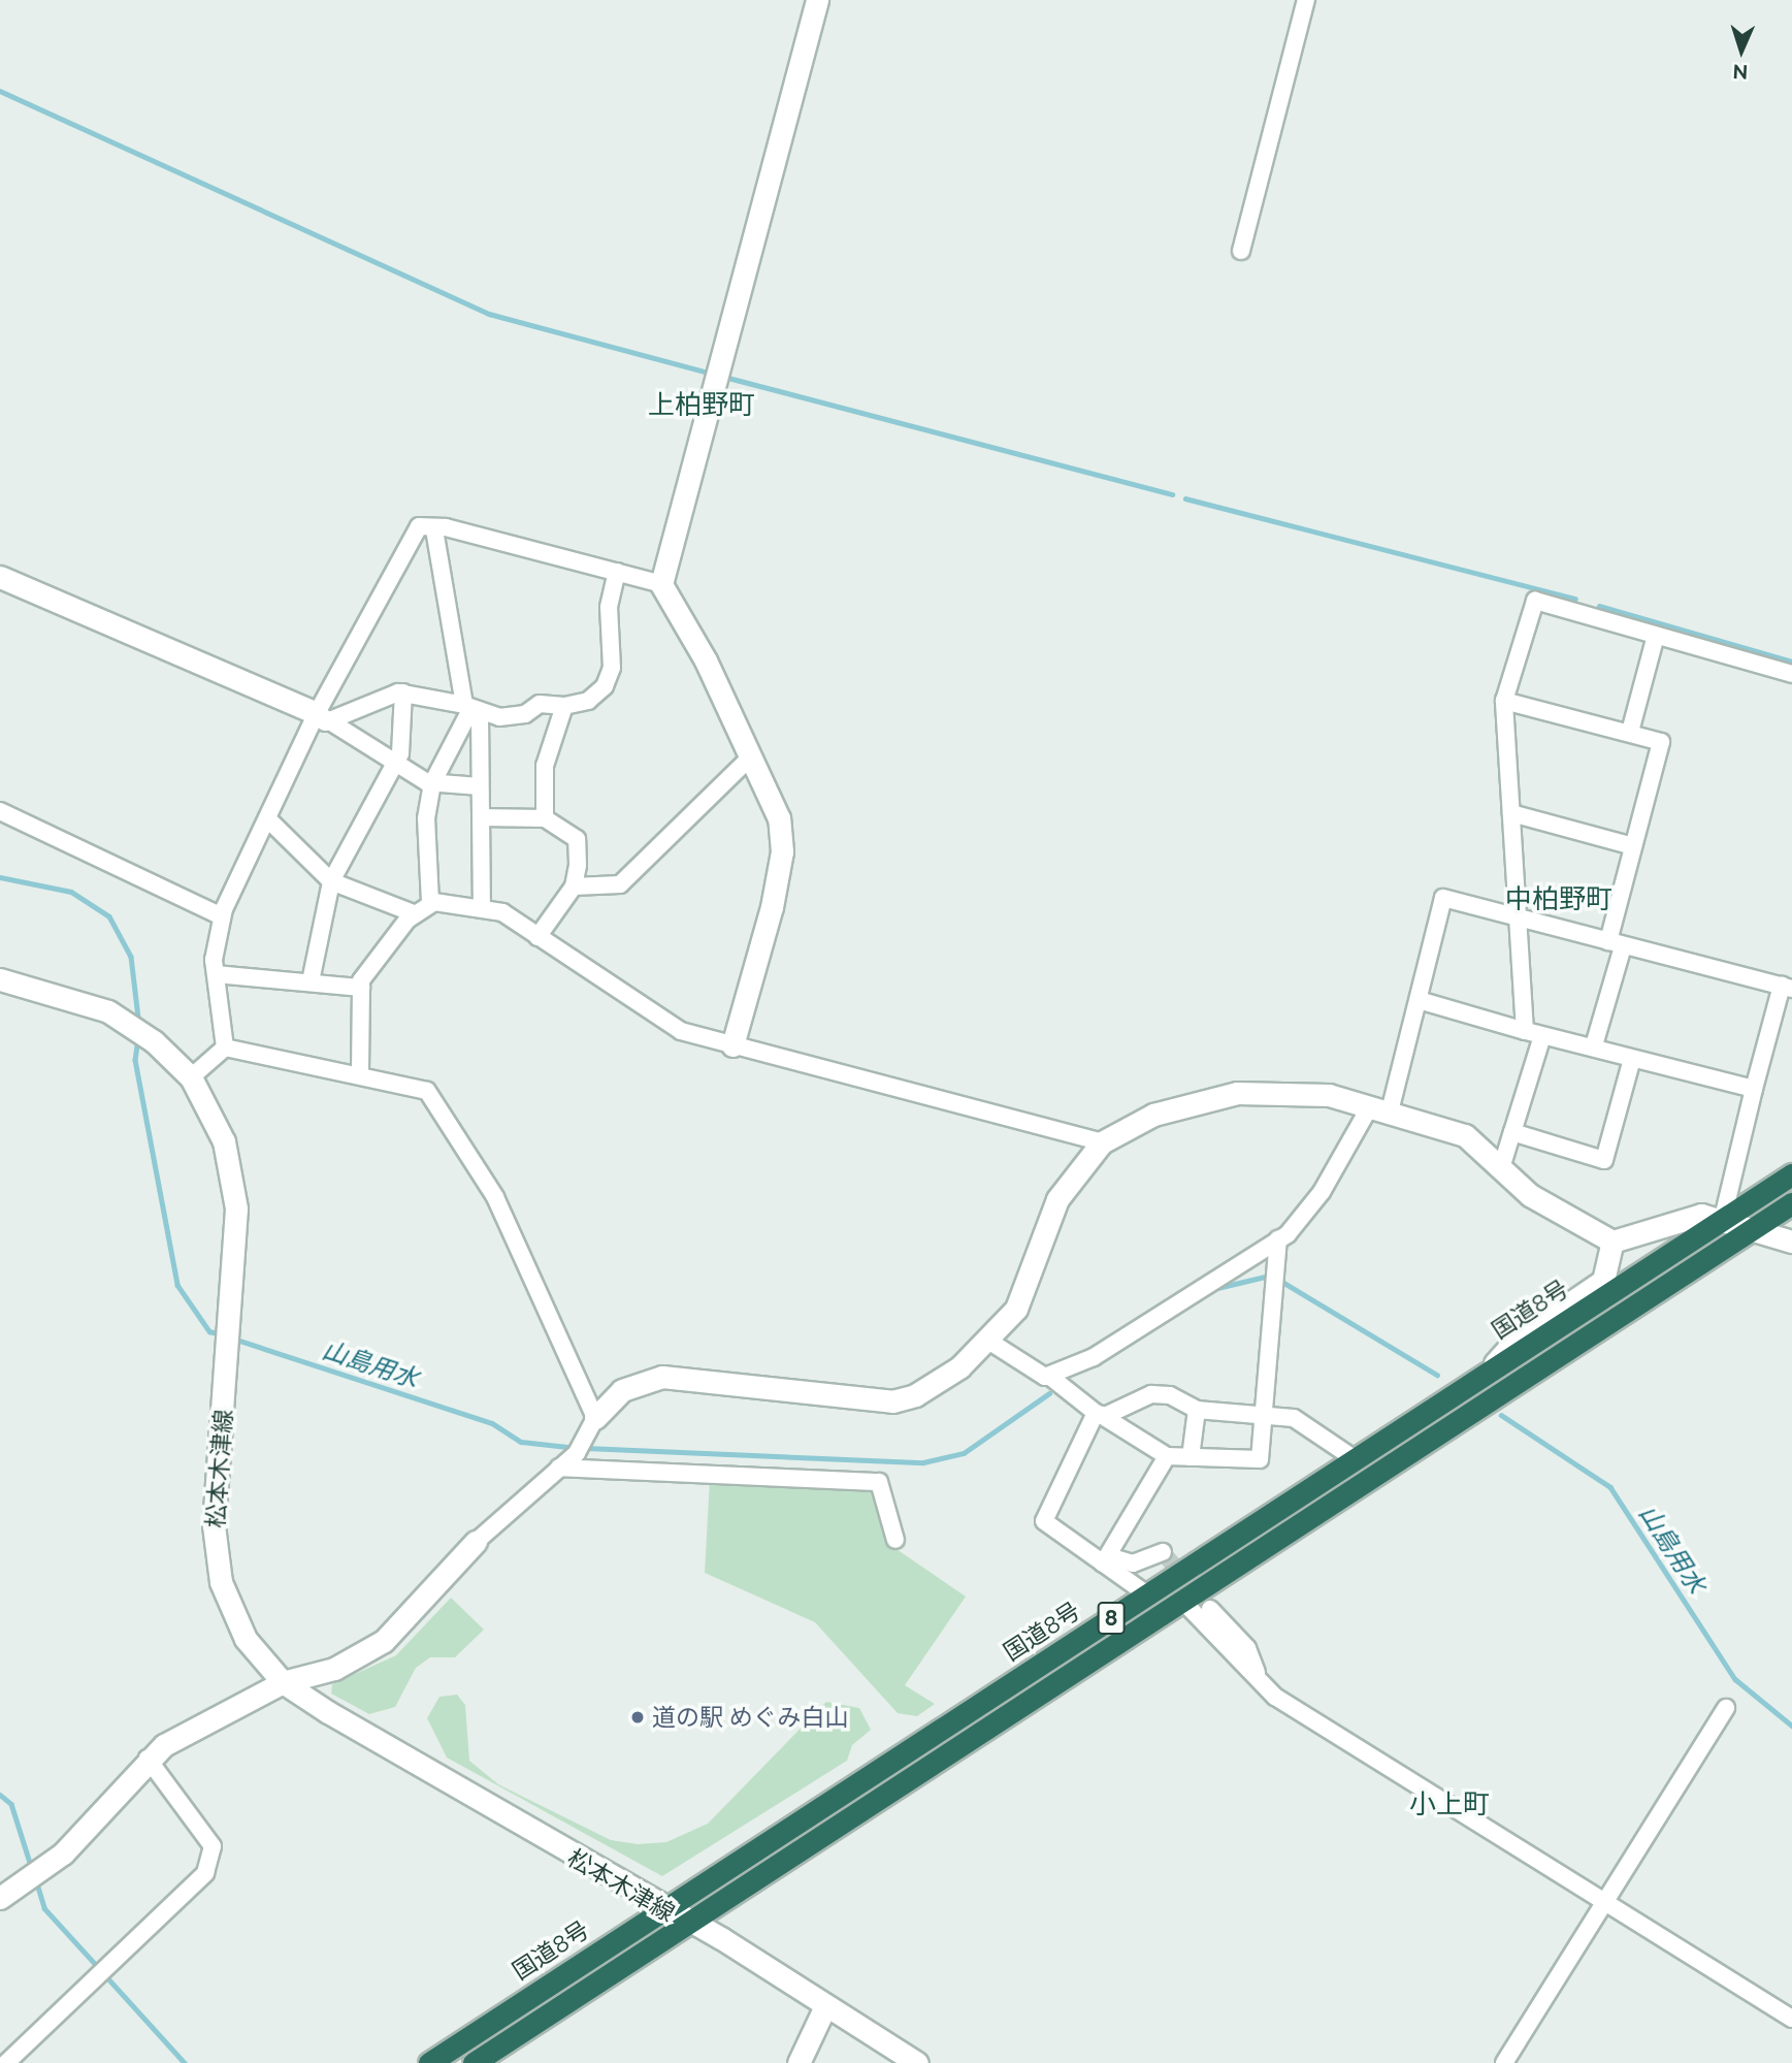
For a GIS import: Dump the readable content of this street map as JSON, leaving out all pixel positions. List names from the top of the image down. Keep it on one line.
{"streets":{"highway":["国道8号","8"],"street":["松本木津線"]},"crossings":[["国道8号","松本木津線"],["松本木津線","8"]],"districts":["上柏野町","中柏野町","小上町"],"water":["山島用水"],"places":["道の駅 めぐみ白山"],"north":"bottom"}
